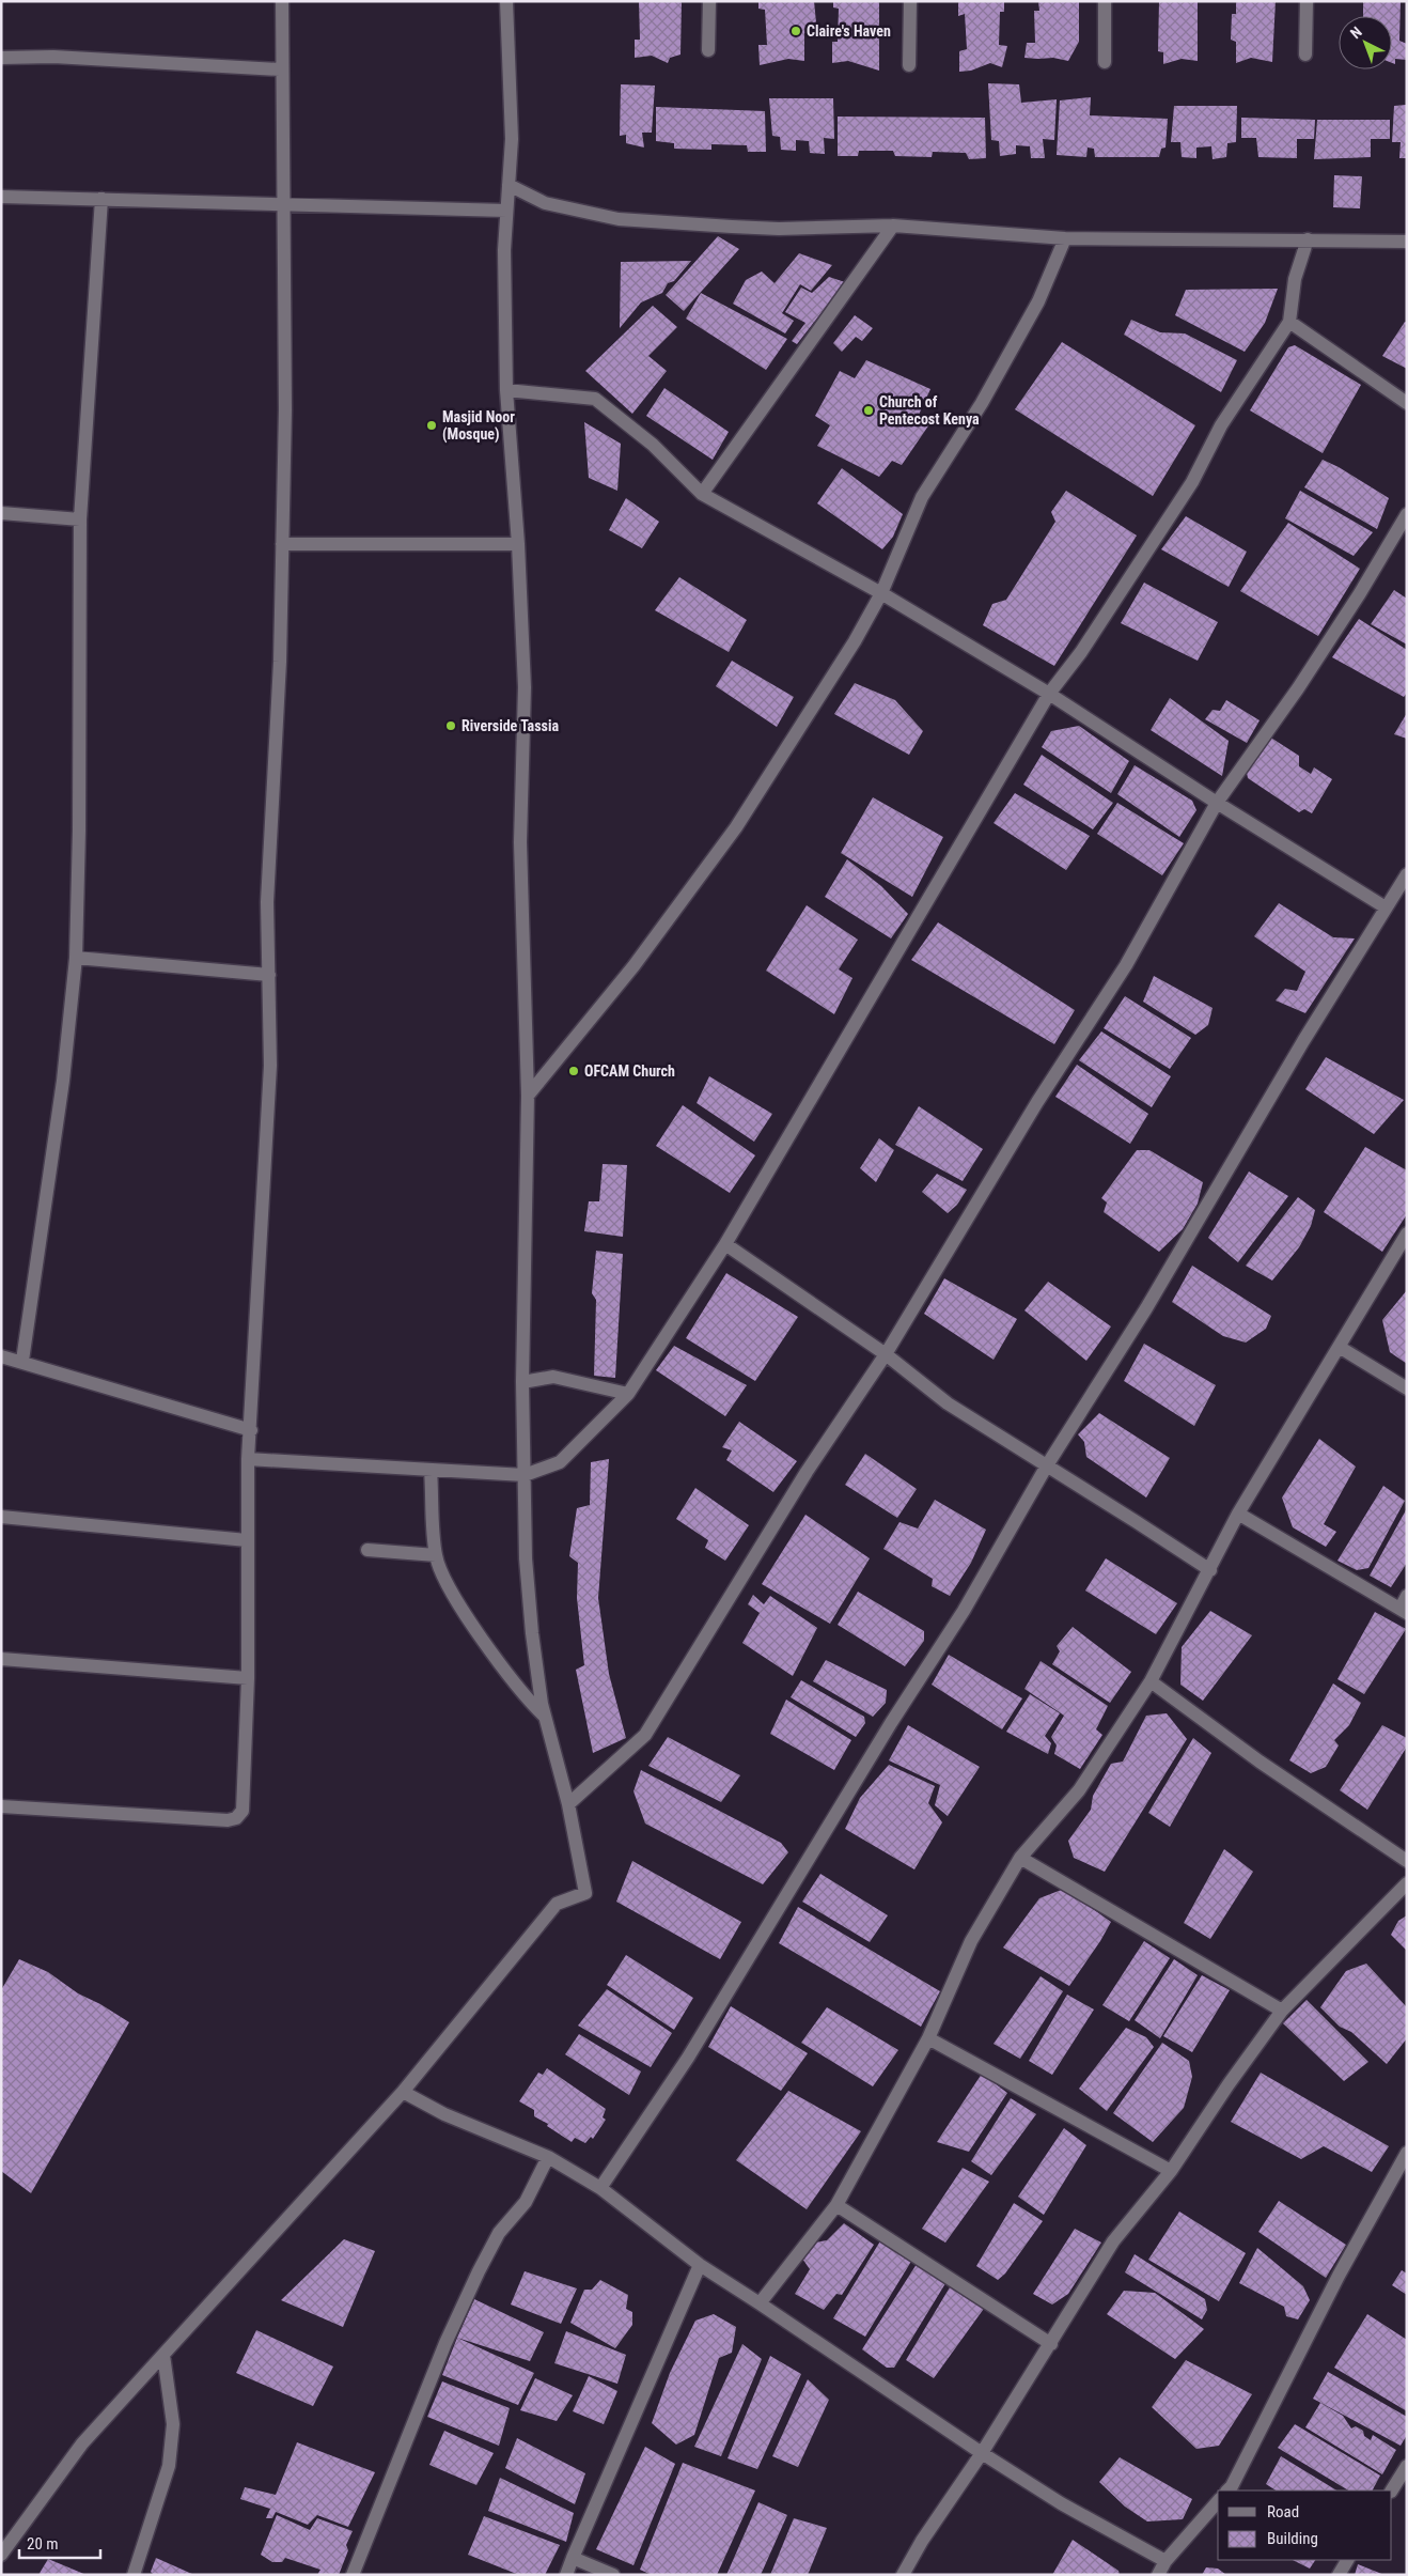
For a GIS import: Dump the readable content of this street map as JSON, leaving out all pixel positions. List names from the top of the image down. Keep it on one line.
{"places":["Claire's Haven","Church of Pentecost Kenya","Masjid Noor (Mosque)","Riverside Tassia","OFCAM Church"],"legend":["Road","Building"],"scale_bar":"20 m","north":"top left"}
